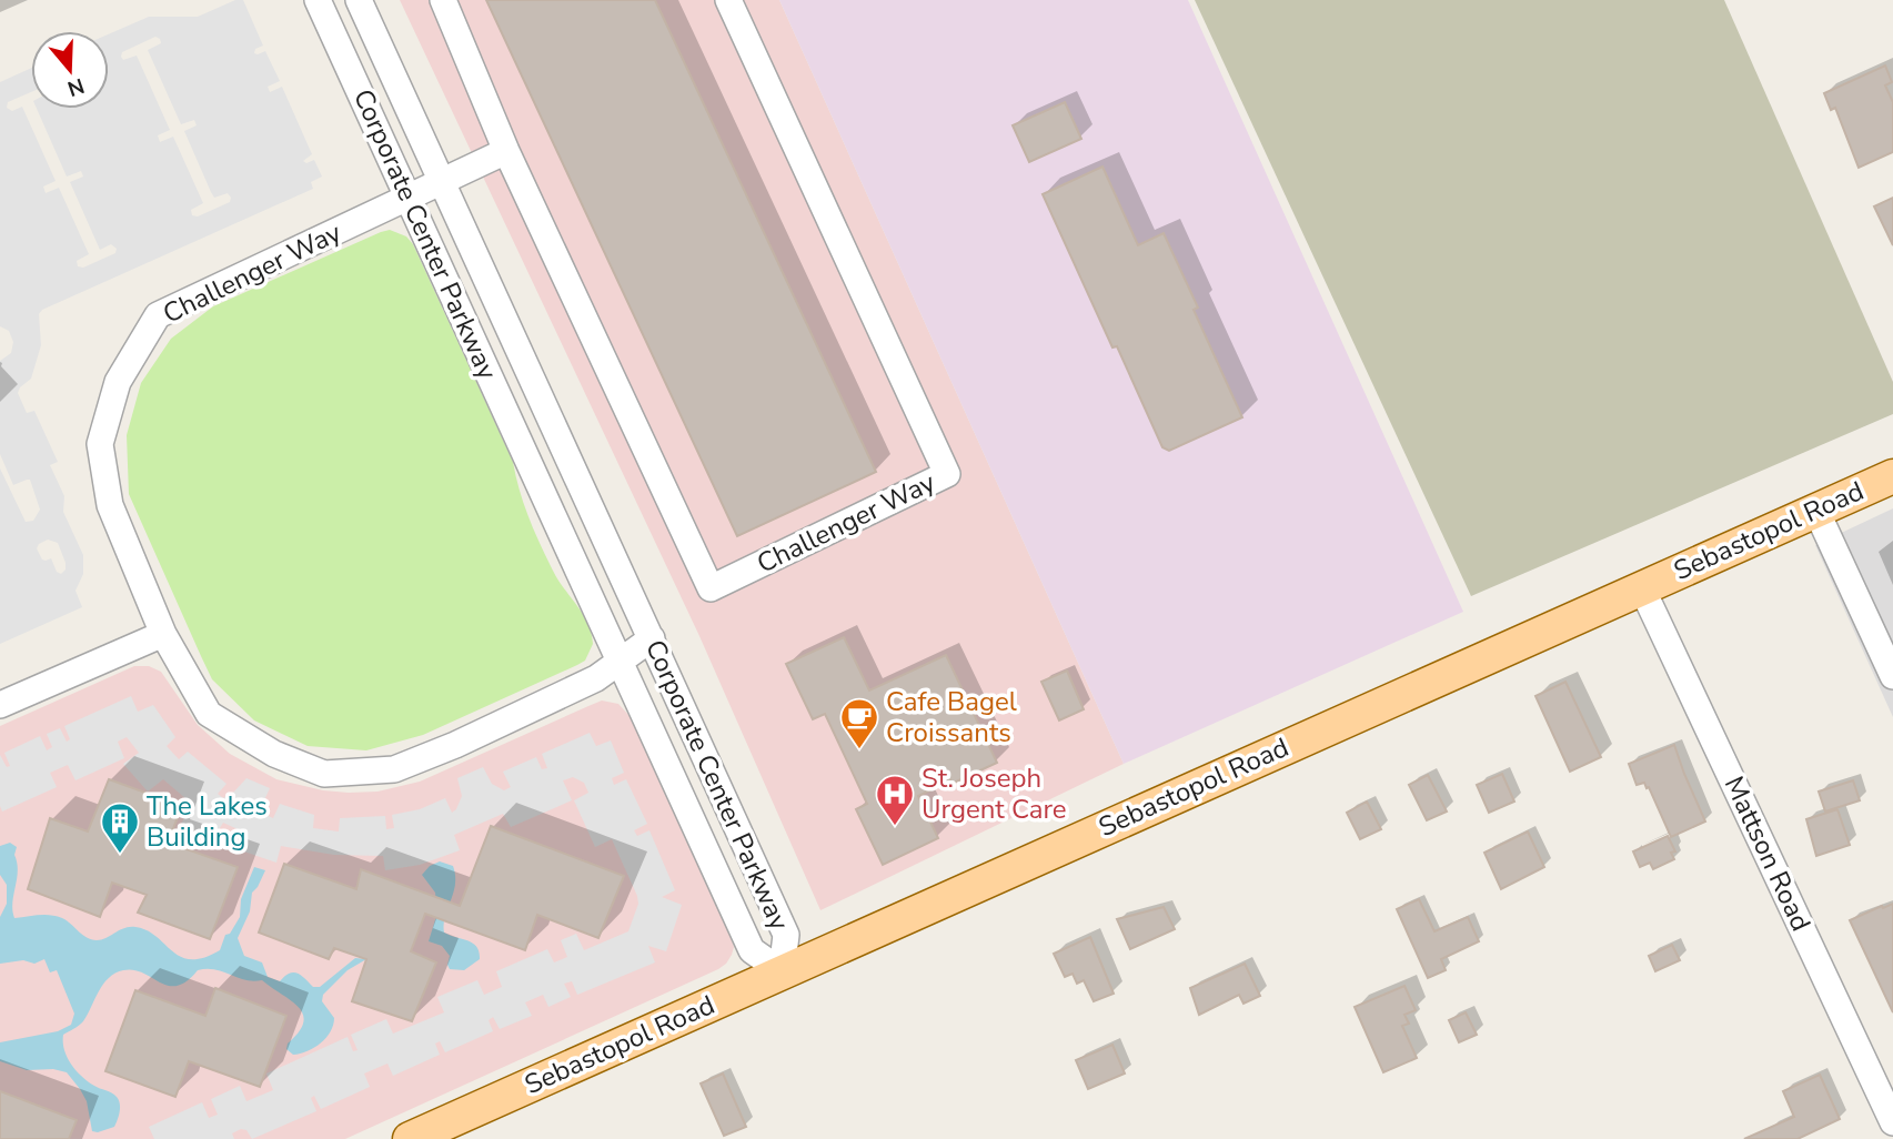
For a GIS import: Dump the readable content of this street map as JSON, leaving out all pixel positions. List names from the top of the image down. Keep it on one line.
{"streets":{"main road":["Sebastopol Road"],"street":["Corporate Center Parkway","Challenger Way","Mattson Road"]},"crossings":[["Corporate Center Parkway","Challenger Way"],["Corporate Center Parkway","Sebastopol Road"],["Sebastopol Road","Mattson Road"]],"places":{"cafe":["Cafe Bagel Croissants"],"hospital":["St. Joseph Urgent Care"],"building":["The Lakes Building"]},"north":"bottom"}
